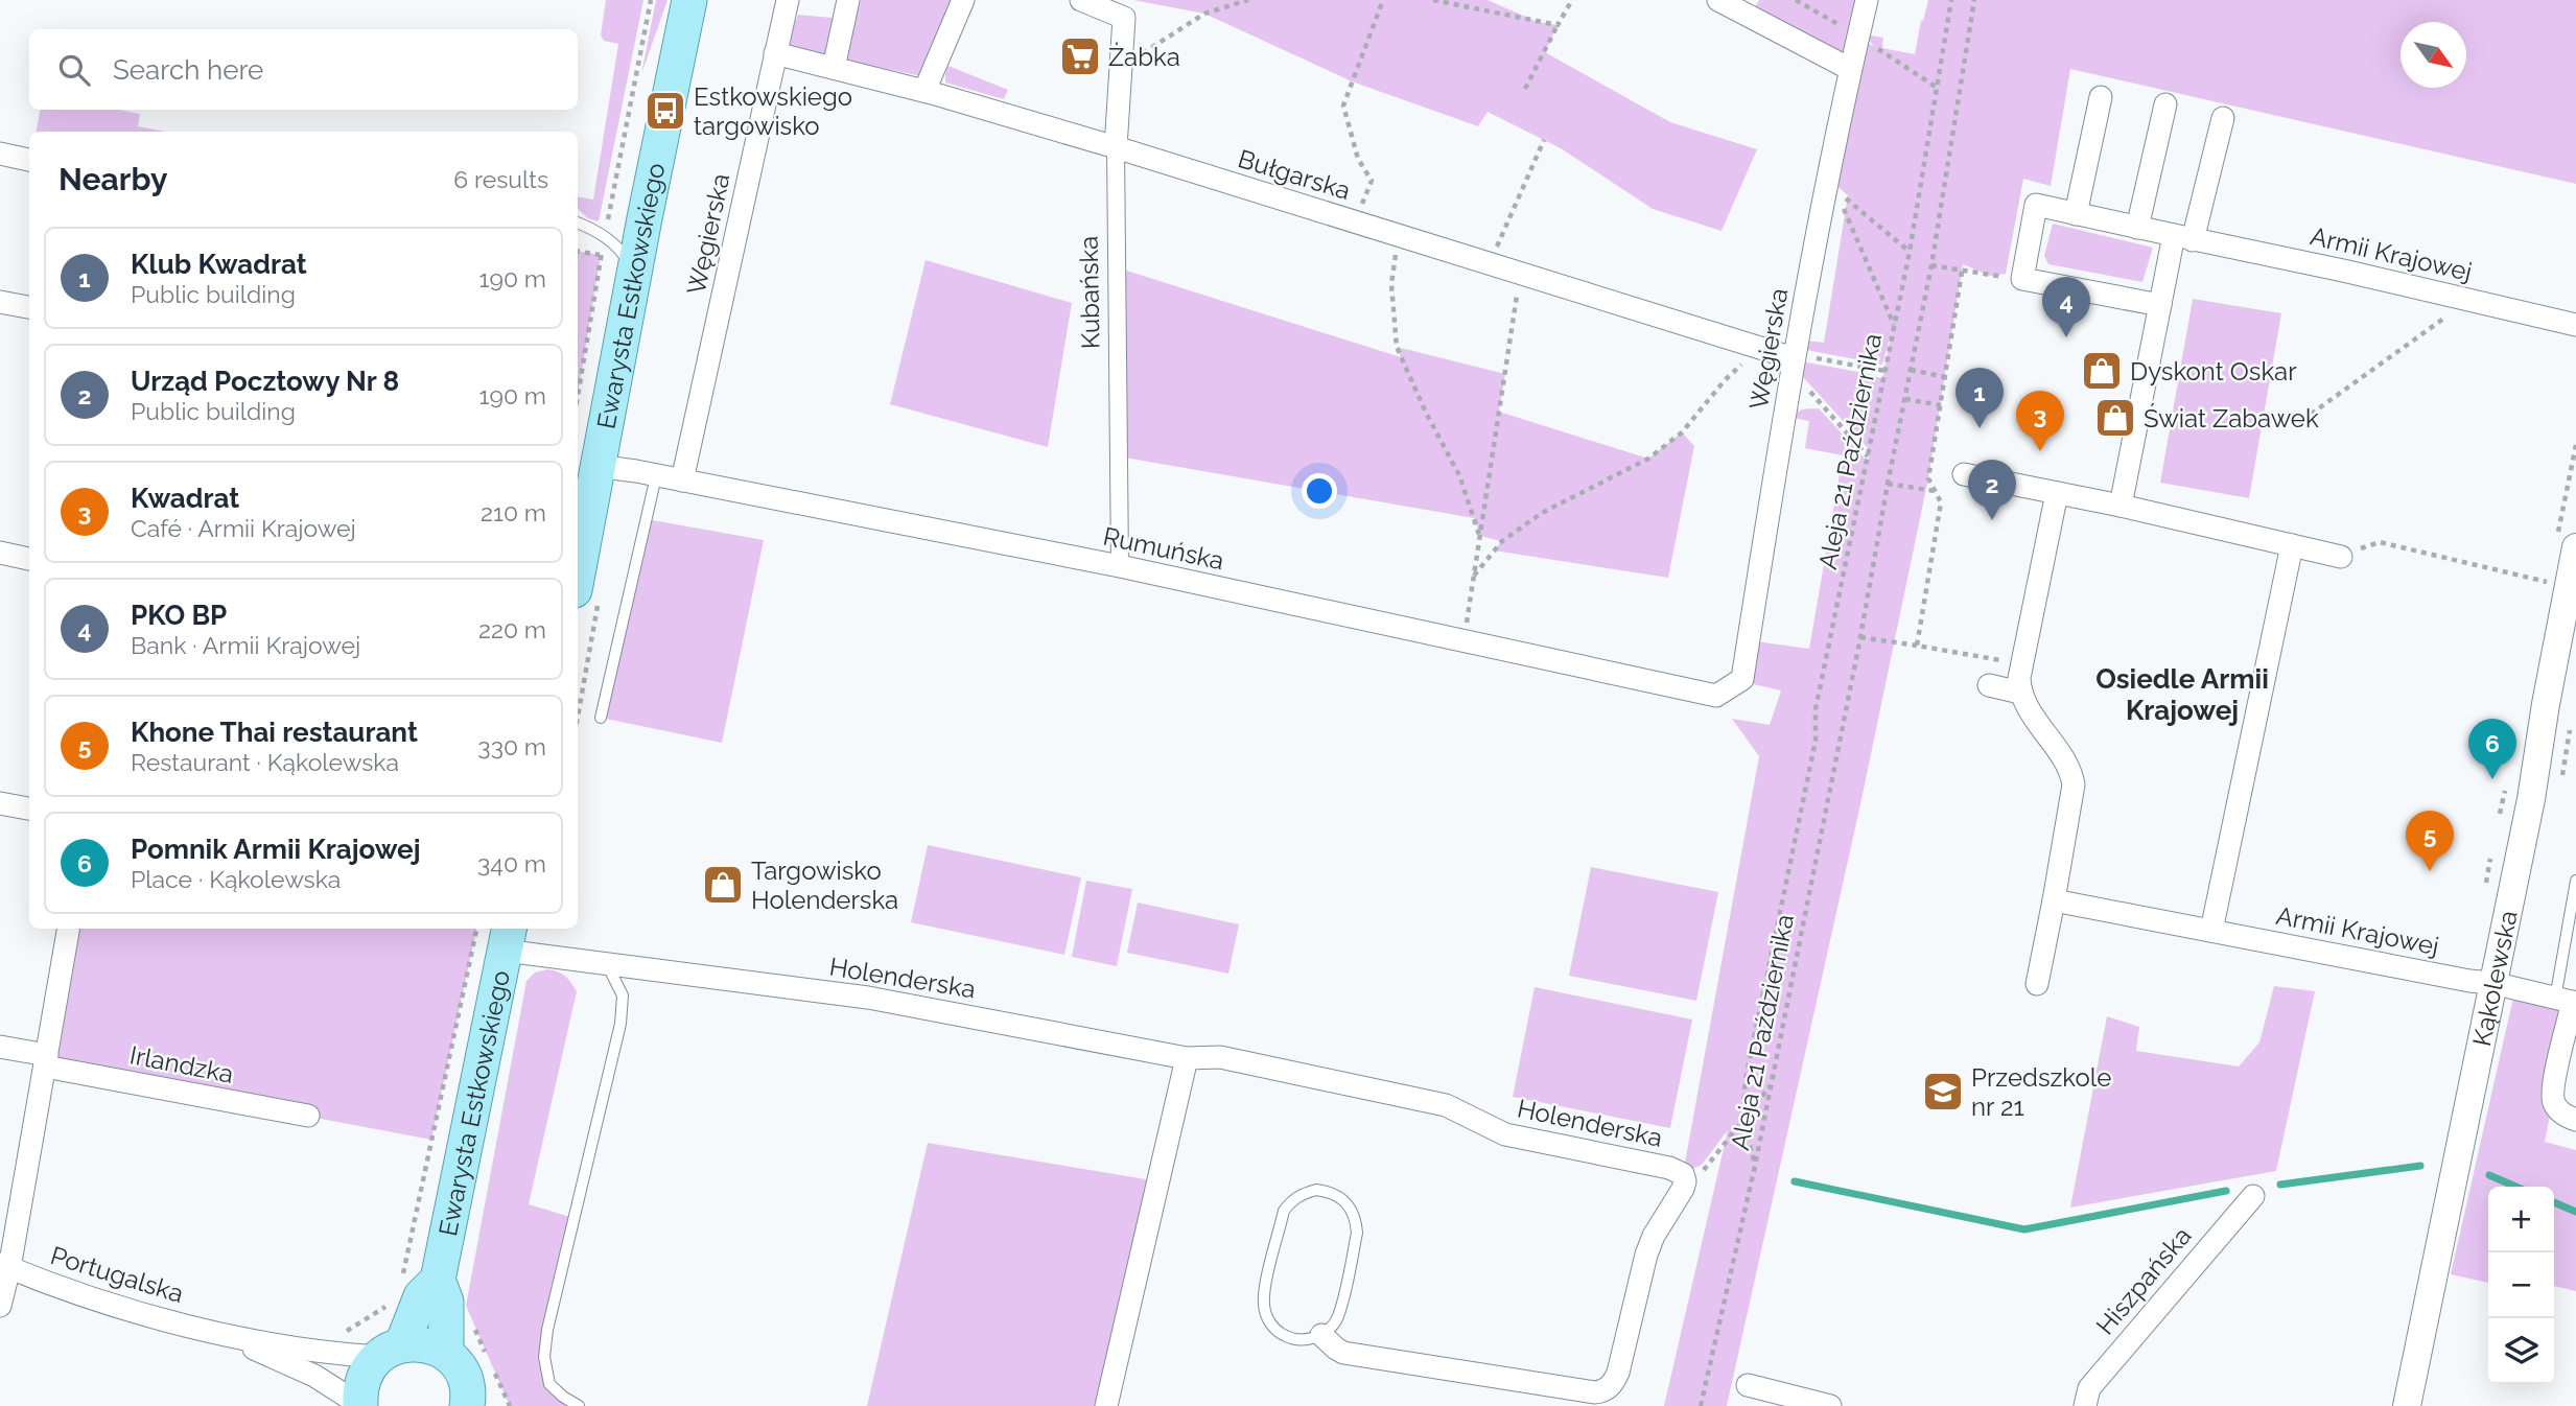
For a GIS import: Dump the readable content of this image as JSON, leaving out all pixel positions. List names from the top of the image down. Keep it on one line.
{"streets":{"main road":["Ewarysta Estkowskiego"],"street":["Bułgarska","Węgierska","Armii Krajowej","Kubańska","Rumuńska","Holenderska","Kąkolewska","Irlandzka","Portugalska","Hiszpańska"],"path":["Aleja 21 Października"]},"crossings":[["Bułgarska","Węgierska"],["Bułgarska","Kubańska"],["Węgierska","Rumuńska"],["Armii Krajowej","Kąkolewska"],["Kubańska","Rumuńska"],["Ewarysta Estkowskiego","Rumuńska"],["Ewarysta Estkowskiego","Holenderska"],["Ewarysta Estkowskiego","Portugalska"]],"districts":["Osiedle Armii Krajowej"],"places":{"supermarket":["Żabka"],"bus stop":["Estkowskiego targowisko"],"shop":["Dyskont Oskar","Świat Zabawek","Targowisko Holenderska"],"school or university":["Przedszkole nr 21"]},"north":"bottom right","page":{"search":"Search here","heading":["Nearby","6 results"],"list":[{"mark":"1","name":"Klub Kwadrat","note":"Public building","value":"190 m"},{"mark":"2","name":"Urząd Pocztowy Nr 8","note":"Public building","value":"190 m"},{"mark":"3","name":"Kwadrat","note":"Café · Armii Krajowej","value":"210 m"},{"mark":"4","name":"PKO BP","note":"Bank · Armii Krajowej","value":"220 m"},{"mark":"5","name":"Khone Thai restaurant","note":"Restaurant · Kąkolewska","value":"330 m"},{"mark":"6","name":"Pomnik Armii Krajowej","note":"Place · Kąkolewska","value":"340 m"}],"pins":["4","1","3","2","6","5"],"map_buttons":["+","−"]}}
